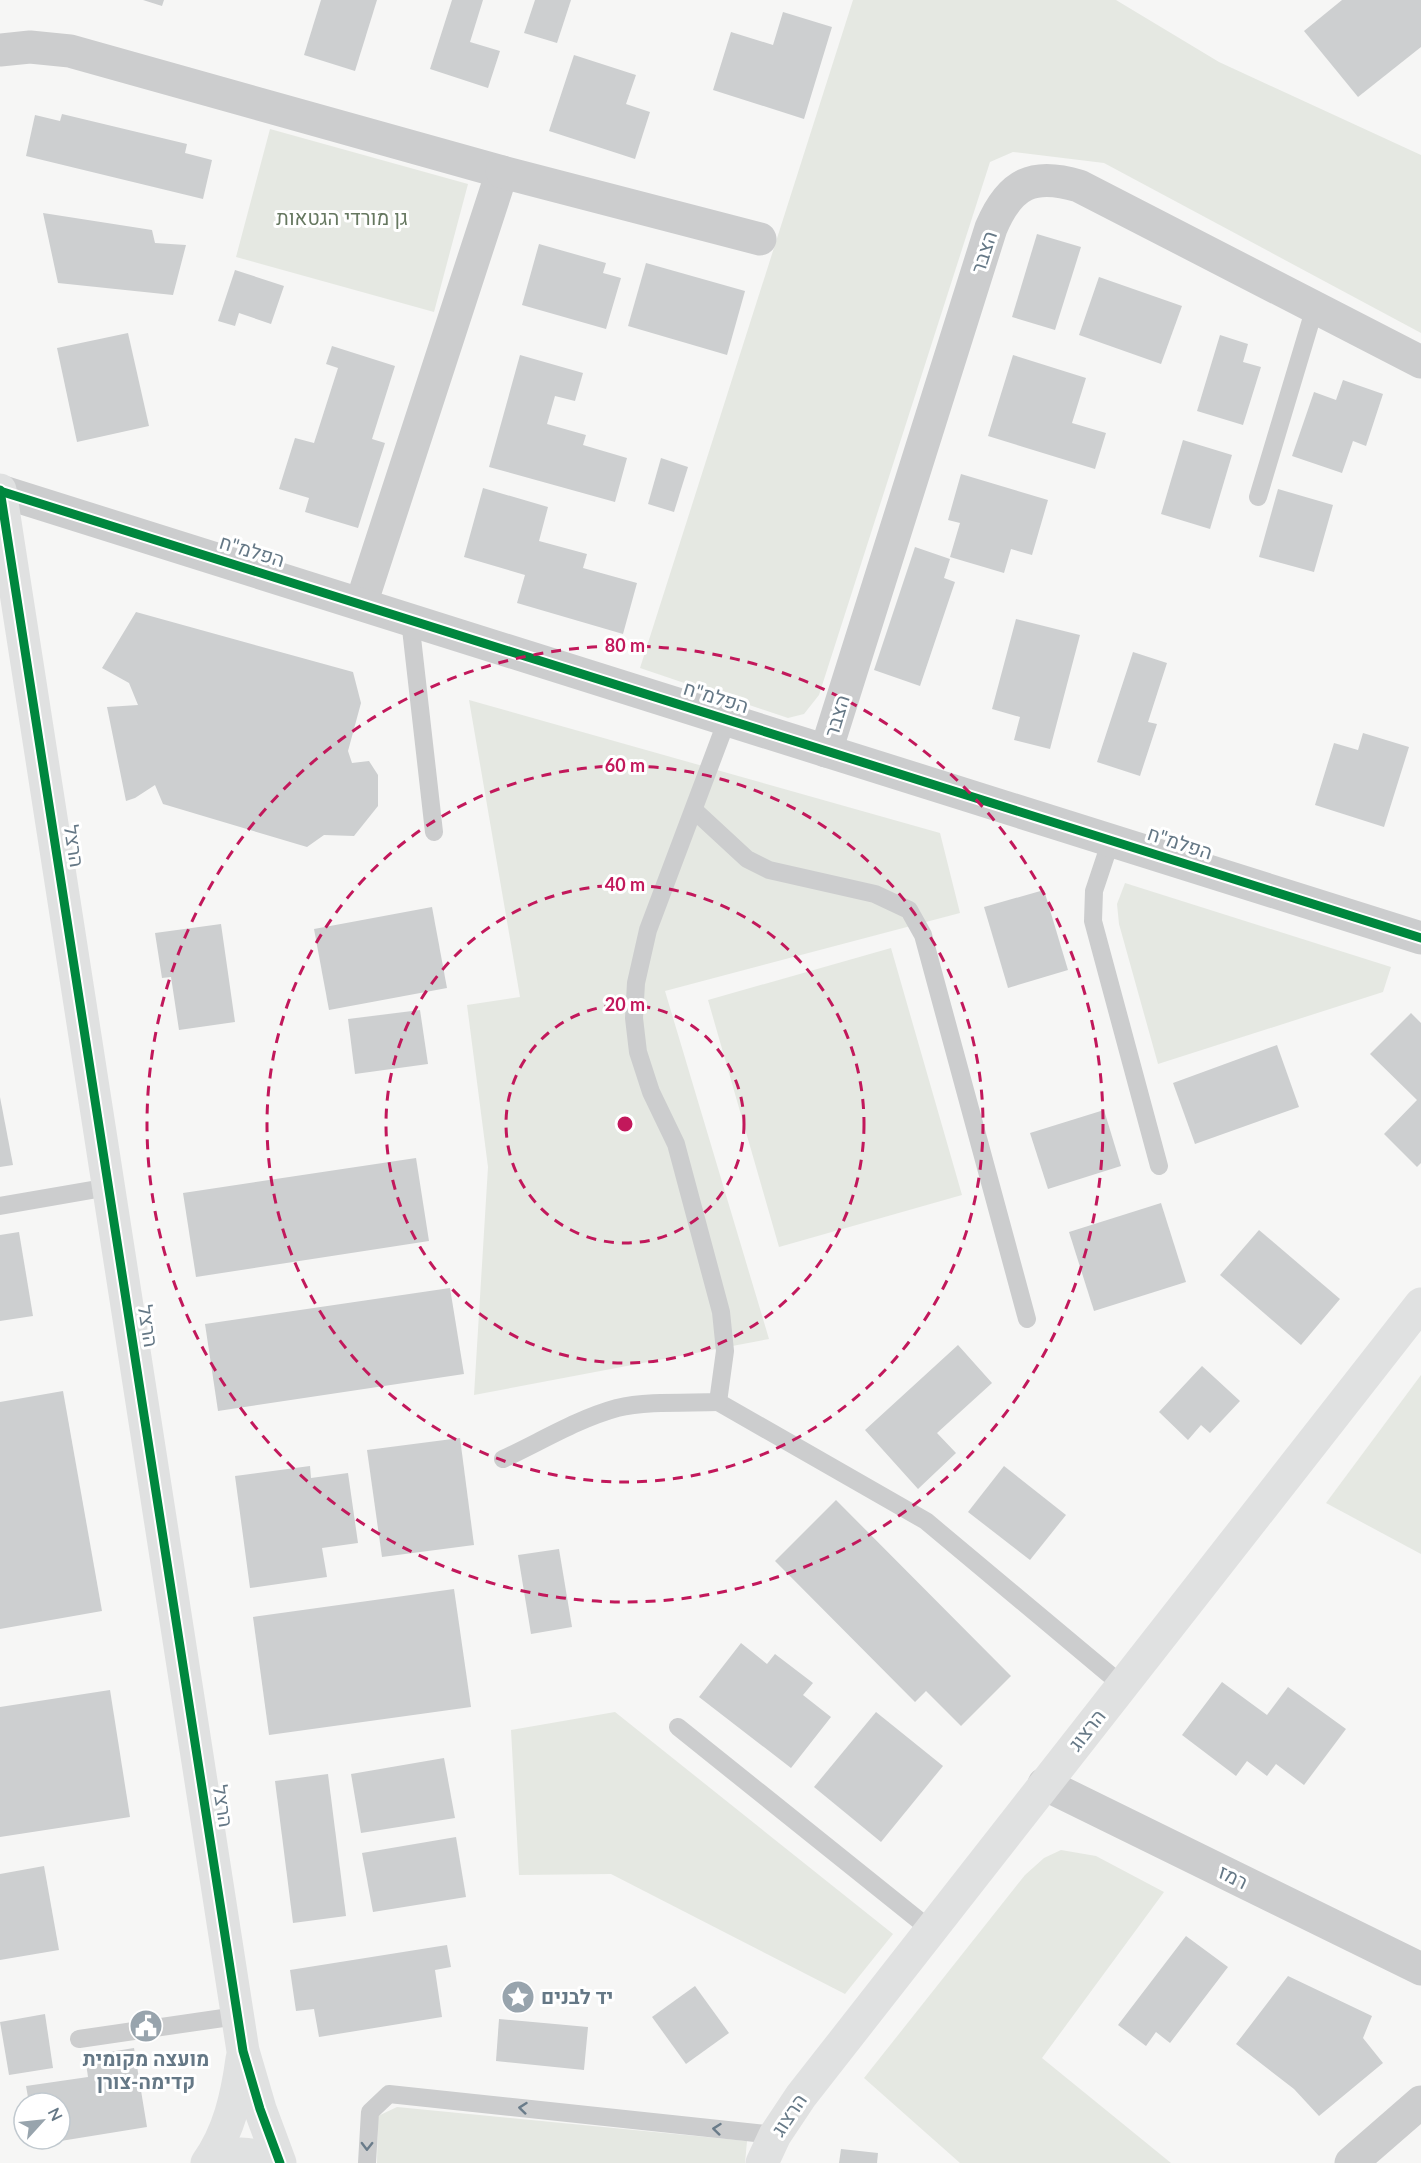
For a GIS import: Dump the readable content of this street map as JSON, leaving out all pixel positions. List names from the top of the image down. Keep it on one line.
{"streets":{"street":["הצבר","הפלמ\"ח","הרצל","הרצוג","רמז"]},"crossings":[["הצבר","הפלמ\"ח"],["הפלמ\"ח","הרצל"],["הרצוג","רמז"]],"parks":["גן מורדי הגטאות"],"places":{"place":["יד לבנים"],"public building":["מועצה מקומית קדימה-צורן"]},"north":"top right","rings":["80 m","60 m","40 m","20 m"]}
